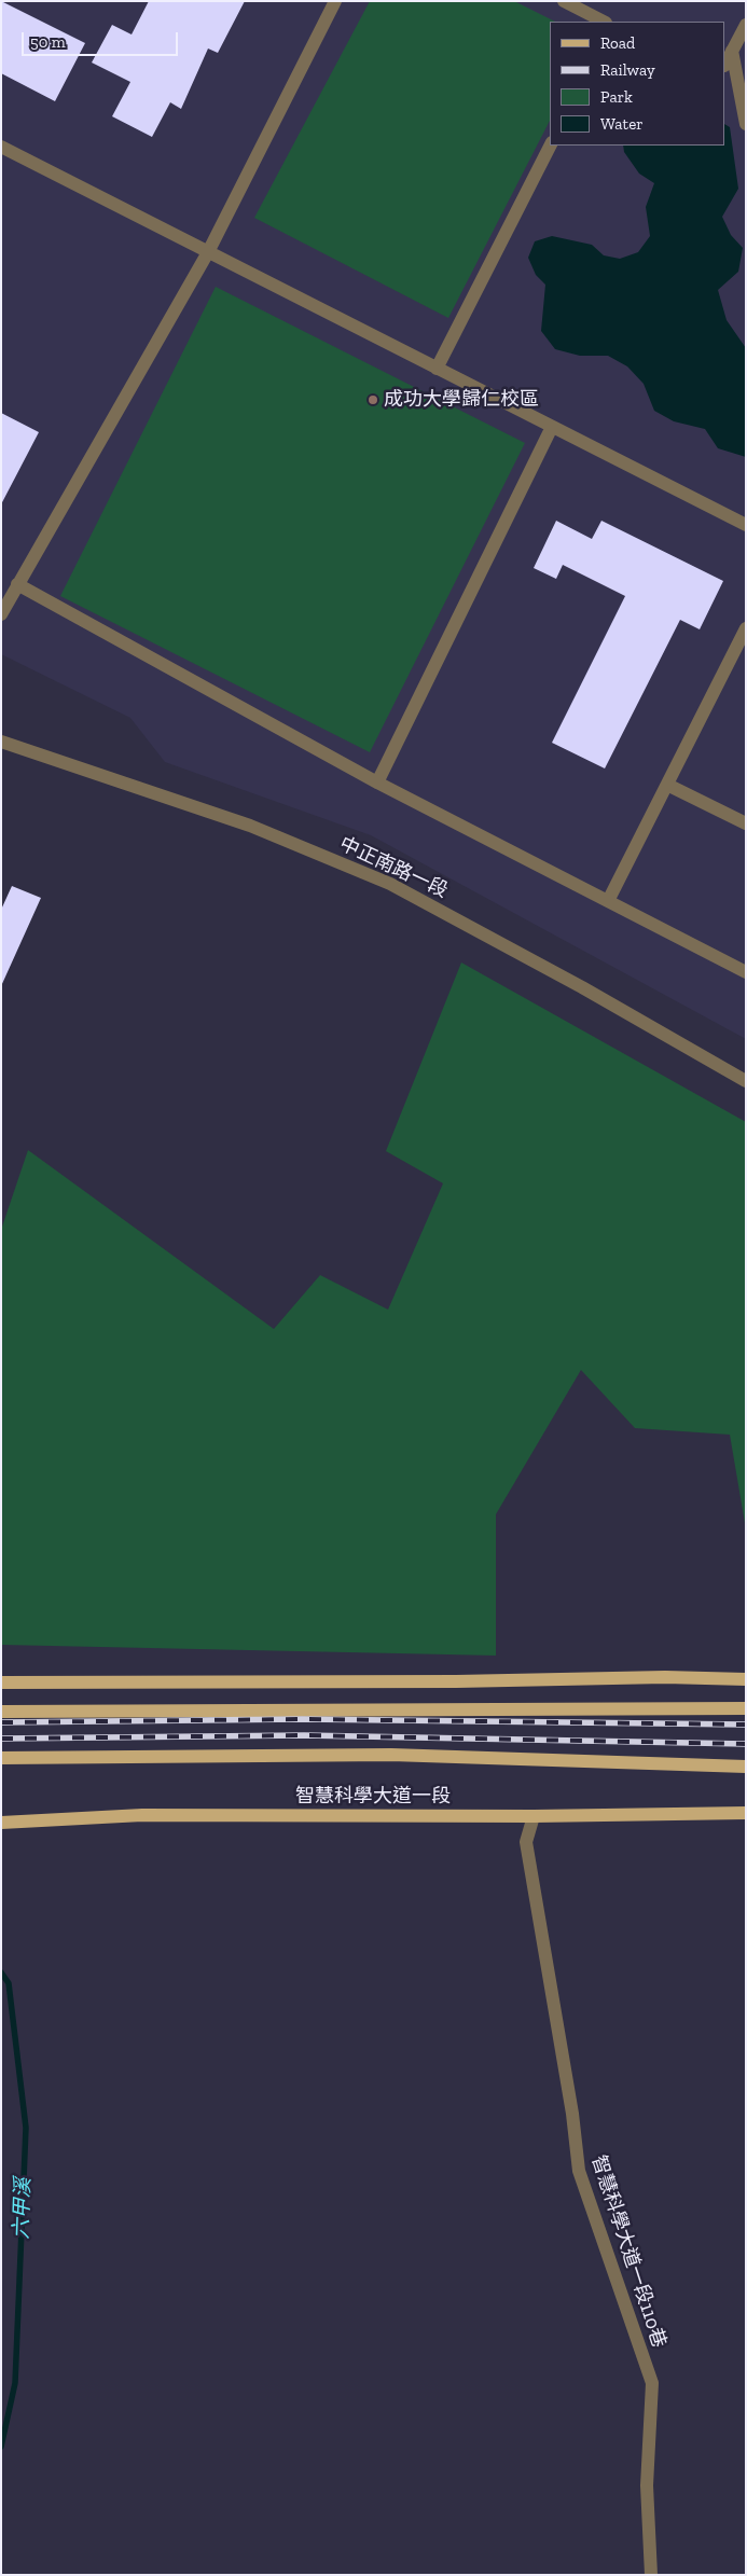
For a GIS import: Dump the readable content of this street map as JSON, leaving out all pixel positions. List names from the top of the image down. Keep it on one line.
{"streets":{"main road":["智慧科學大道一段"],"street":["中正南路一段","智慧科學大道一段110巷"]},"crossings":[["智慧科學大道一段","智慧科學大道一段110巷"]],"water":["六甲溪"],"places":["成功大學歸仁校區"],"legend":["Road","Railway","Park","Water"],"scale_bar":"50 m"}
